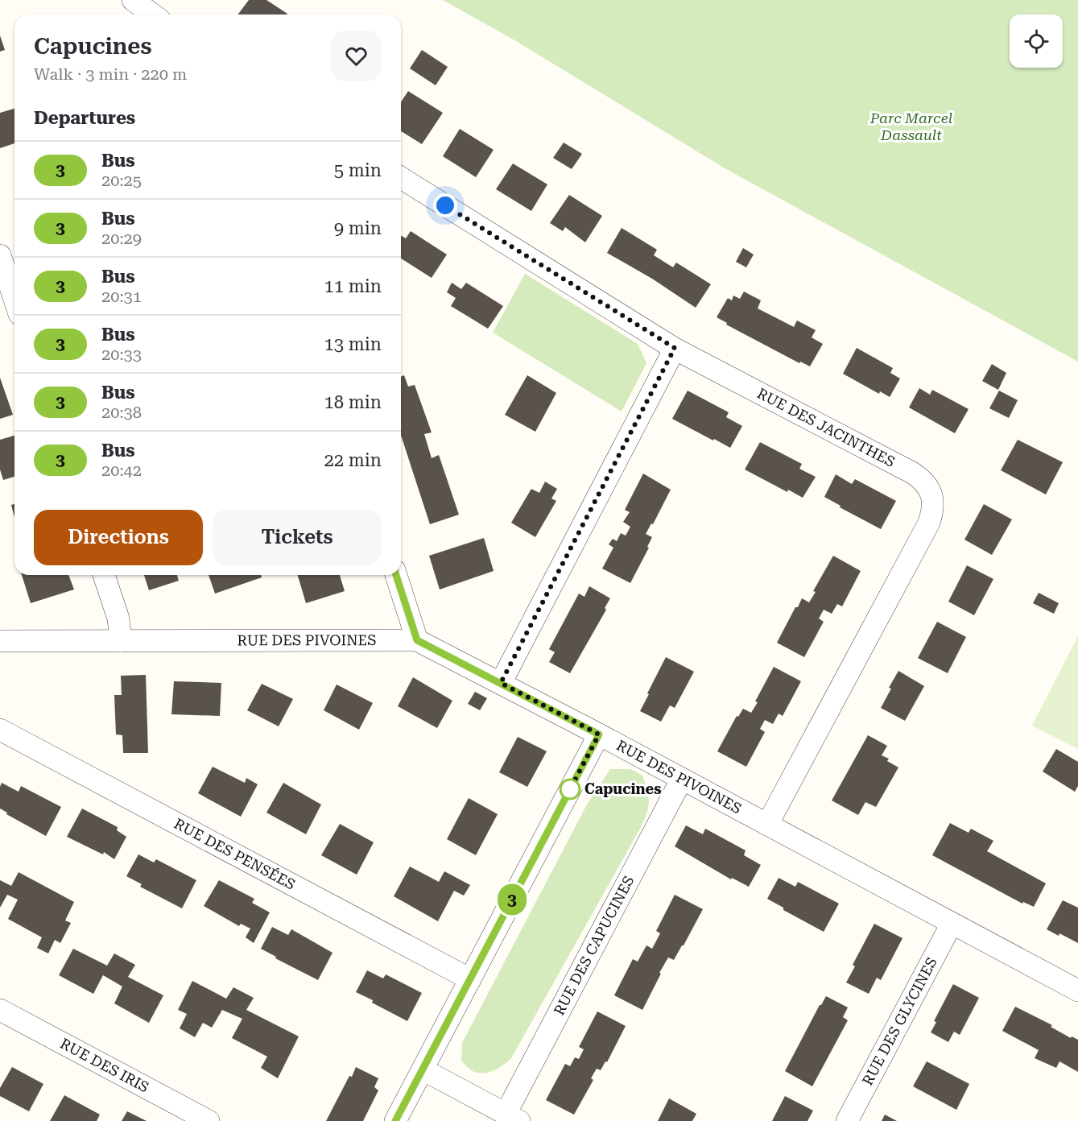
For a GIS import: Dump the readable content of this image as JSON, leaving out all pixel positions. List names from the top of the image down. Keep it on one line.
{"streets":{"street":["RUE DES JACINTHES","RUE DES PIVOINES","RUE DES PENSÉES","RUE DES CAPUCINES","RUE DES GLYCINES","RUE DES IRIS"]},"crossings":[["RUE DES JACINTHES","RUE DES PIVOINES"],["RUE DES PIVOINES","RUE DES CAPUCINES"],["RUE DES PIVOINES","RUE DES GLYCINES"]],"parks":["Parc Marcel Dassault"],"places":["Capucines"],"lines":["bus line 3"],"page":{"on_map":"3","heading":[["Capucines","Walk · 3 min · 220 m"],"Departures"],"list":[{"mark":"3","name":"Bus","note":"20:25","value":"5 min"},{"mark":"3","name":"Bus","note":"20:29","value":"9 min"},{"mark":"3","name":"Bus","note":"20:31","value":"11 min"},{"mark":"3","name":"Bus","note":"20:33","value":"13 min"},{"mark":"3","name":"Bus","note":"20:38","value":"18 min"},{"mark":"3","name":"Bus","note":"20:42","value":"22 min"}],"buttons":["Directions","Tickets"]}}
